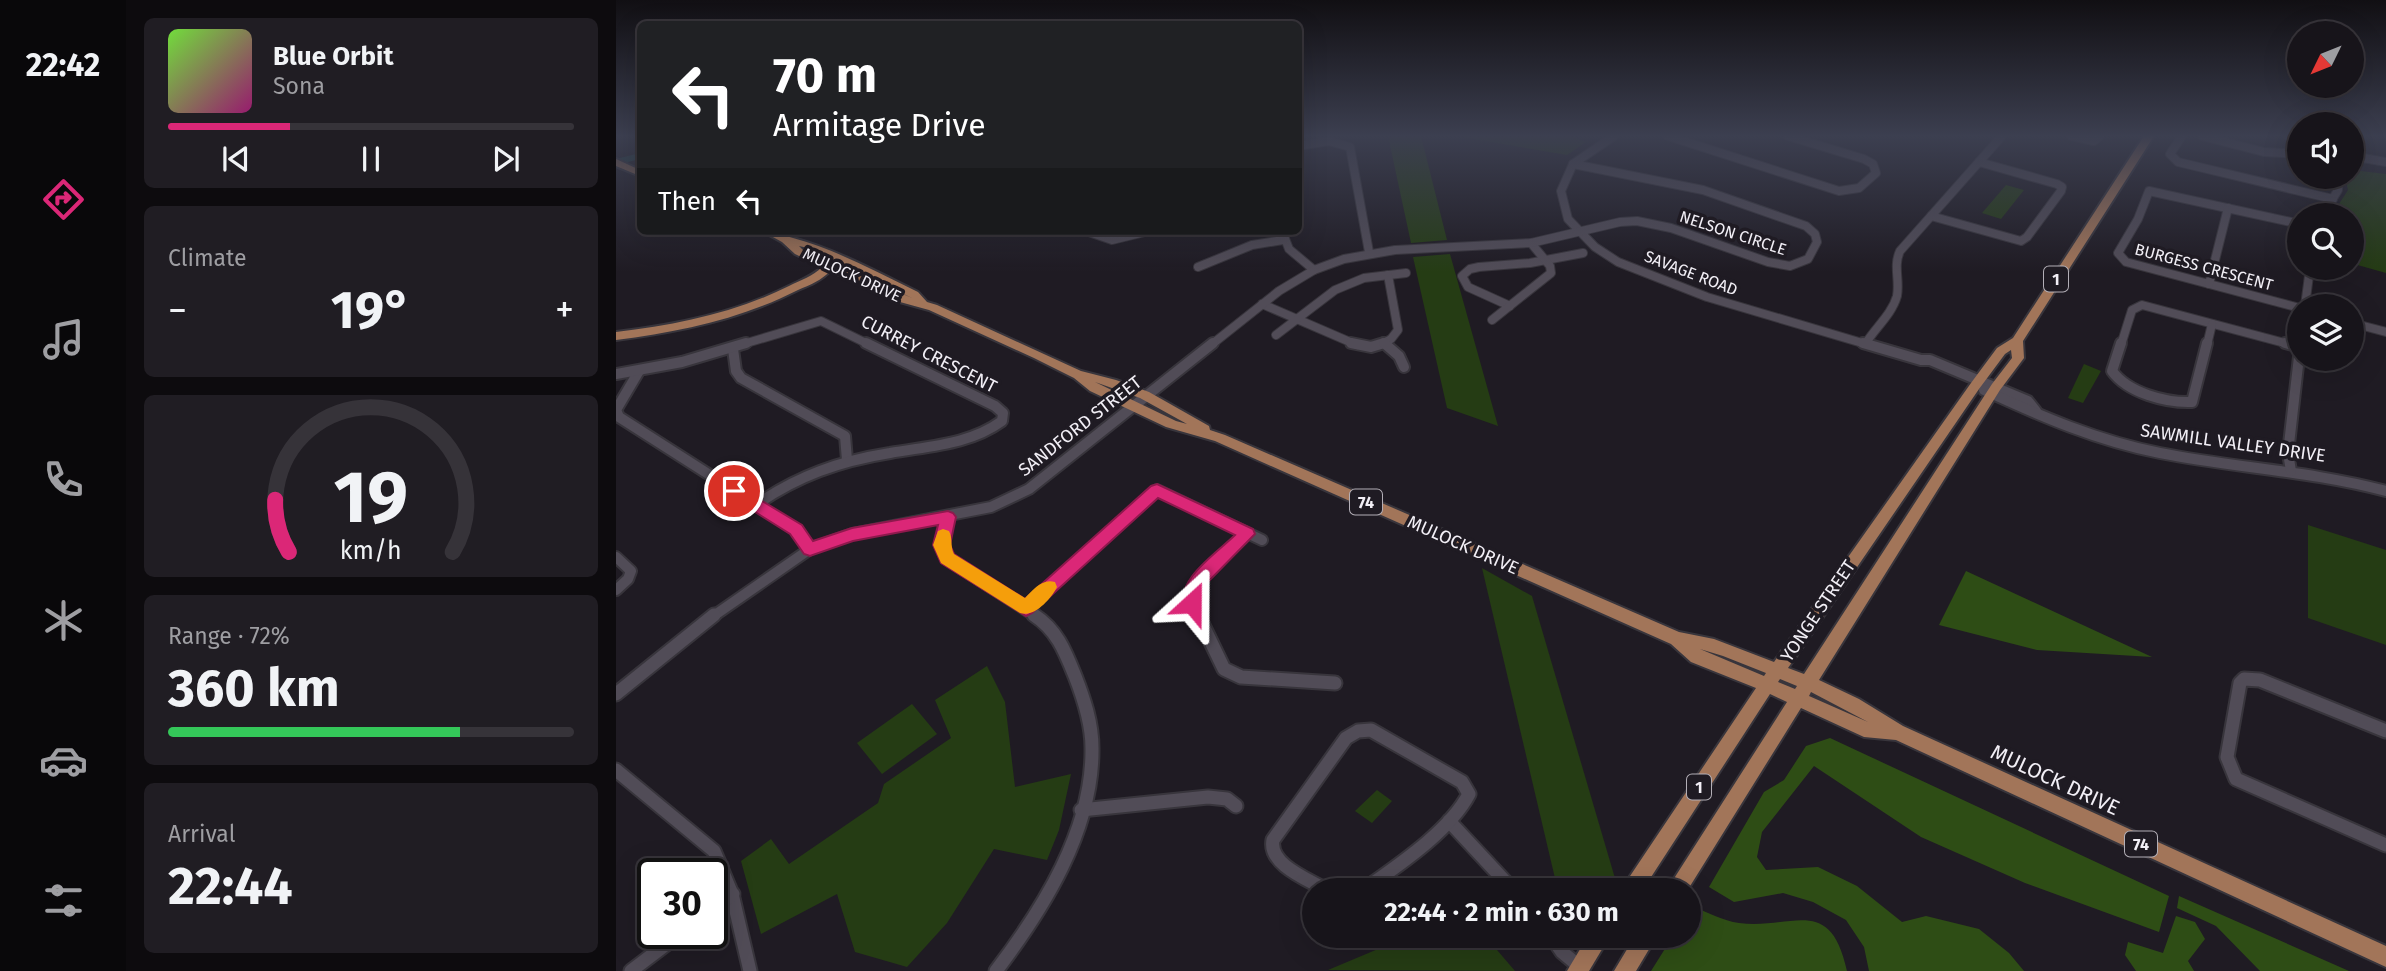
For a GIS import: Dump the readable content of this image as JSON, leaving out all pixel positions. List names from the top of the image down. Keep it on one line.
{"streets":{"main road":["MULOCK DRIVE","1","74","YONGE STREET"],"street":["NELSON CIRCLE","BURGESS CRESCENT","SAVAGE ROAD","CURREY CRESCENT","SANDFORD STREET","SAWMILL VALLEY DRIVE"]},"crossings":[["NELSON CIRCLE","SAVAGE ROAD"],["NELSON CIRCLE","SANDFORD STREET"],["SAVAGE ROAD","SANDFORD STREET"],["SAVAGE ROAD","SAWMILL VALLEY DRIVE"],["SAVAGE ROAD","YONGE STREET"],["MULOCK DRIVE","SANDFORD STREET"],["MULOCK DRIVE","YONGE STREET"],["SAWMILL VALLEY DRIVE","YONGE STREET"]],"north":"bottom left","page":{"tabs":"22:42","turn":["70 m","Armitage Drive"],"song":["Blue Orbit","Sona"],"then":"Then","tile":["Climate",["Range · 72%","360 km"],["Arrival","22:44"]],"heat":["−","19°","+"],"limit":"30","trip":"22:44 · 2 min · 630 m","gauge":["19","km/h"]}}
